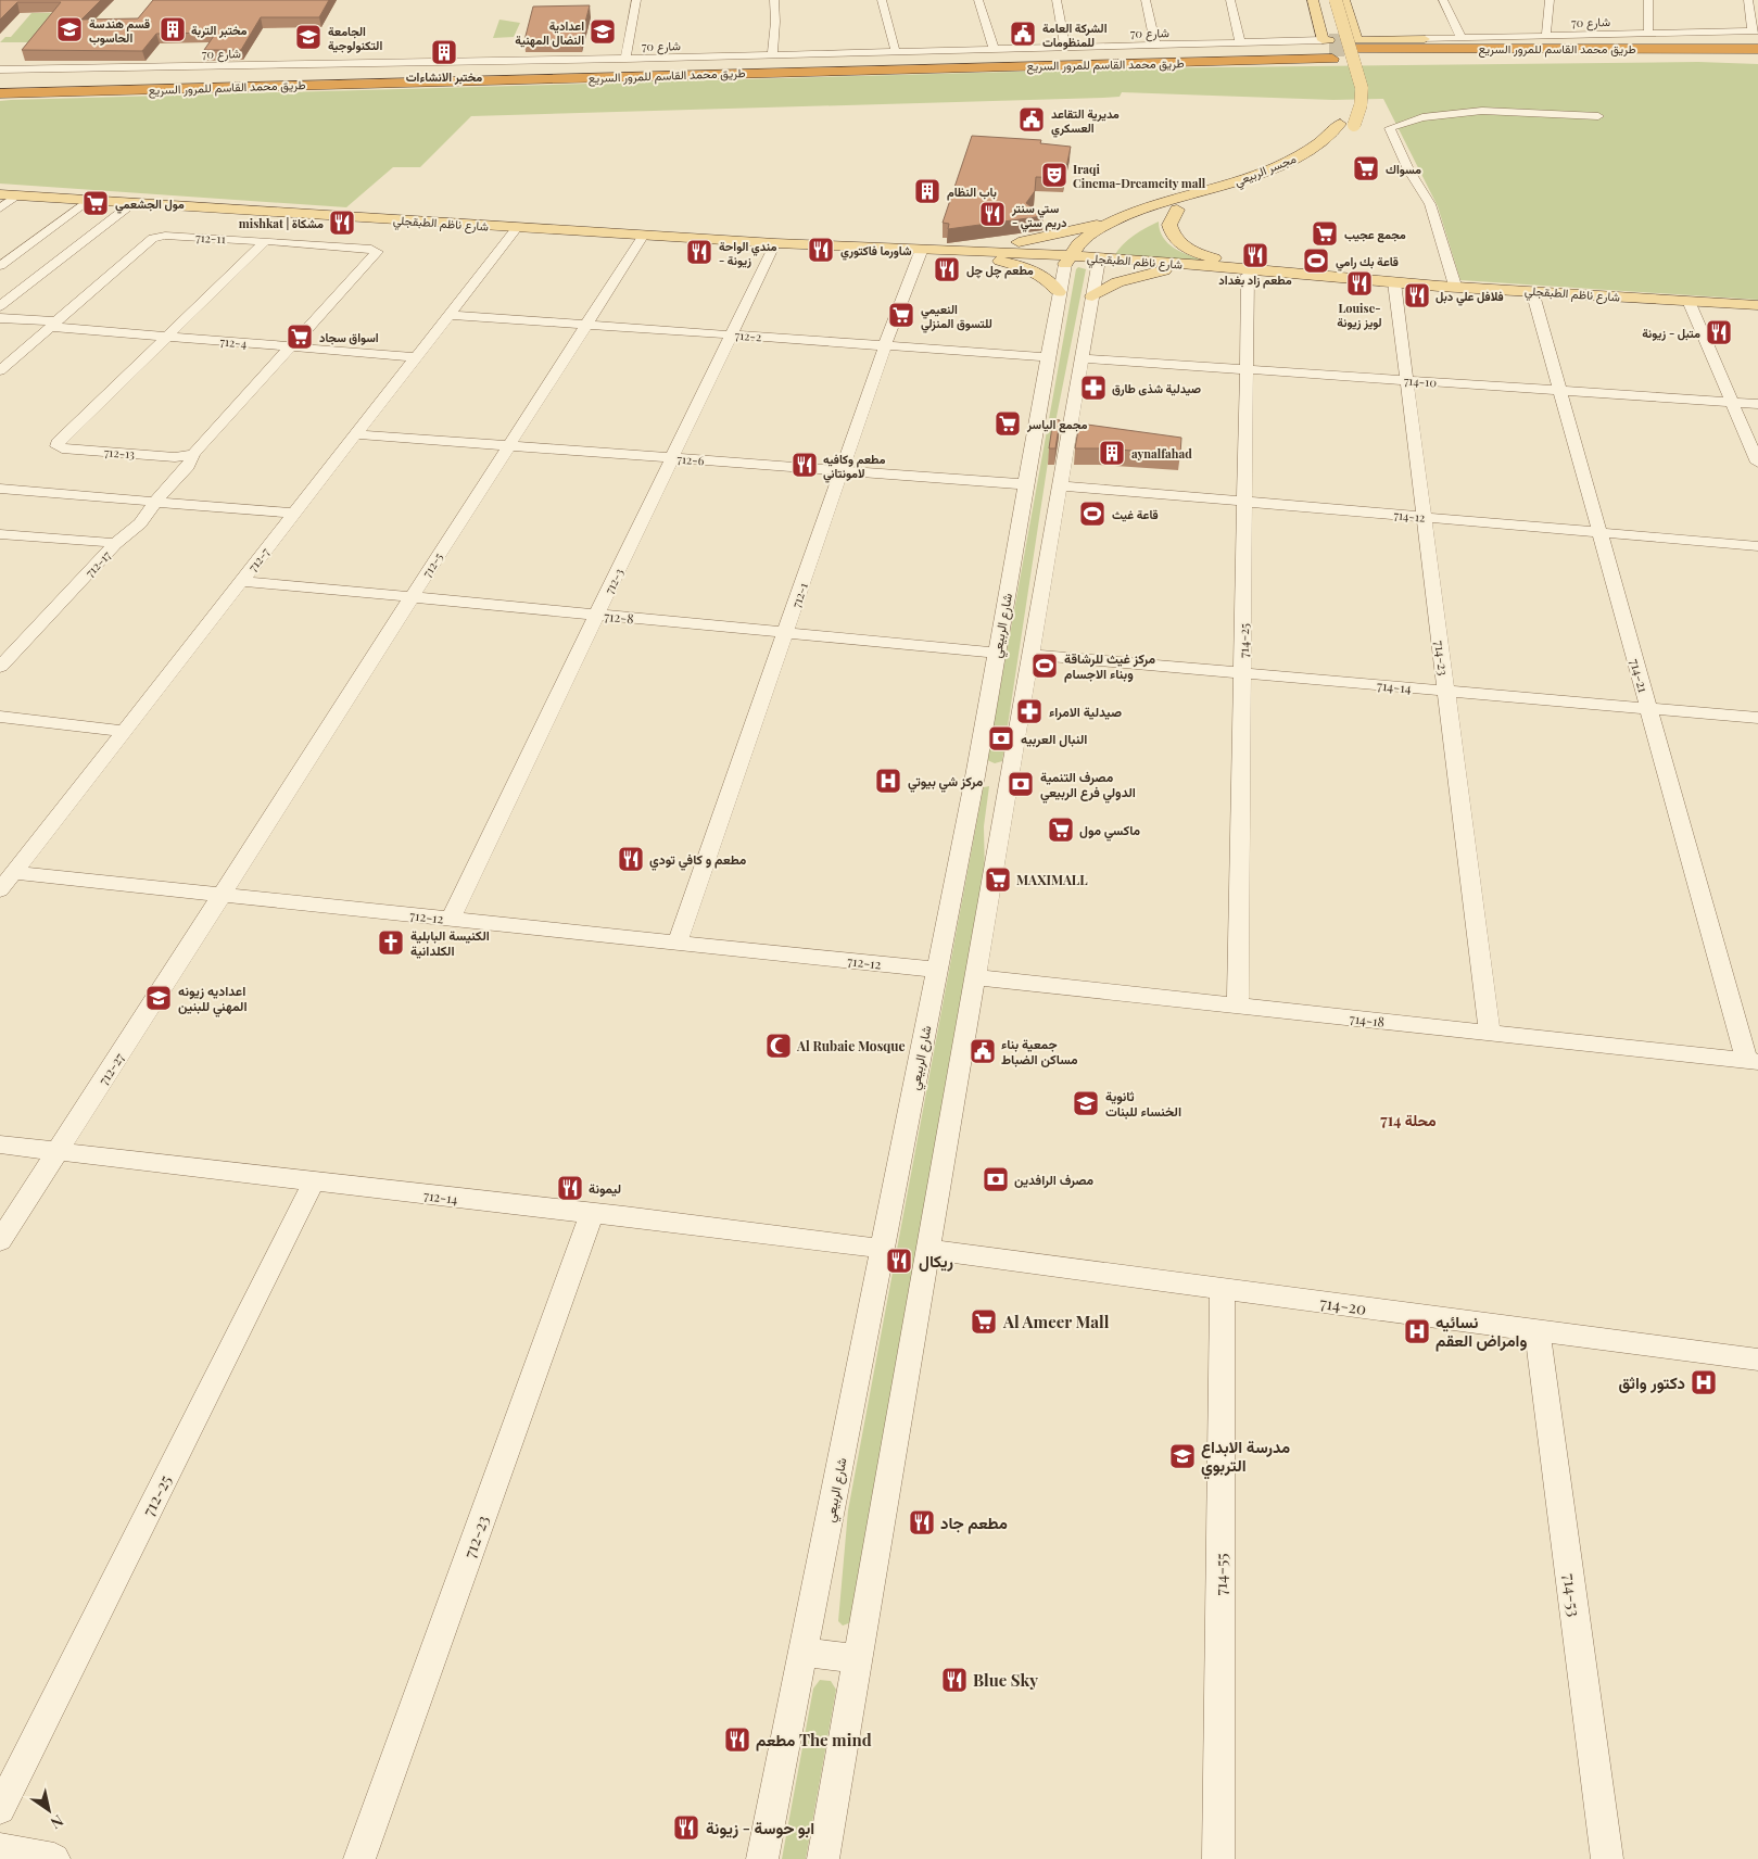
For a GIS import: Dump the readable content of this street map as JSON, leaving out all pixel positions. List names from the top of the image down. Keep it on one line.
{"streets":{"highway":["طريق محمد القاسم للمرور السريع"],"main road":["مجسر الربيعي","شارع ناظم الطبقجلي"],"street":["شارع 70","712-11","712-2","712-4","714-10","712-13","712-6","714-12","712-7","712-17","712-5","712-3","712-1","712-8","شارع الربيعي","714-25","714-23","714-21","714-14","712-12","714-18","712-27","712-14","714-20","712-25","712-23","714-55","714-53"]},"crossings":[["شارع 70","طريق محمد القاسم للمرور السريع"],["مجسر الربيعي","شارع ناظم الطبقجلي"],["مجسر الربيعي","شارع الربيعي"],["شارع ناظم الطبقجلي","712-7"],["شارع ناظم الطبقجلي","712-5"],["شارع ناظم الطبقجلي","712-3"],["شارع ناظم الطبقجلي","712-1"],["شارع ناظم الطبقجلي","شارع الربيعي"],["شارع ناظم الطبقجلي","714-25"],["شارع ناظم الطبقجلي","714-23"],["شارع ناظم الطبقجلي","714-21"],["712-11","712-4"],["712-2","712-7"],["712-2","712-5"],["712-2","712-3"],["712-2","712-1"],["712-2","شارع الربيعي"],["712-4","712-13"],["712-4","712-7"],["714-10","714-25"],["714-10","714-23"],["714-10","714-21"],["712-6","712-7"],["712-6","712-5"],["712-6","712-3"],["712-6","712-1"],["712-6","شارع الربيعي"],["714-12","714-25"],["714-12","714-23"],["714-12","714-21"],["712-7","712-8"],["712-7","712-12"],["712-5","712-8"],["712-5","712-12"],["712-5","712-27"],["712-3","712-8"],["712-3","712-12"],["712-1","712-8"],["712-1","712-12"],["712-8","شارع الربيعي"],["شارع الربيعي","712-12"],["شارع الربيعي","712-14"],["714-25","714-14"],["714-25","714-18"],["714-23","714-14"],["714-23","714-18"],["714-21","714-14"],["714-21","714-18"],["712-12","712-27"],["712-27","712-14"],["712-14","712-25"],["712-14","712-23"],["714-20","714-55"],["714-20","714-53"]],"districts":["محلة 714"],"places":{"school or university":["قسم هندسة الحاسوب","اعدادية النضال المهنية","الجامعة التكنولوجية","اعداديه زيونه المهني للبنين","ثانوية الخنساء للبنات","مدرسة الابداع التربوي"],"building":["مختبر التربة","مختبر الانشاءات","باب النظام","aynalfahad"],"public building":["الشركة العامة للمنظومات","مديرية التقاعد العسكري","جمعية بناء مساكن الضباط"],"supermarket":["مسواك","مول الجشعمي","مجمع عجيب","النعيمي للتسوق المنزلي","اسواق سجاد","مجمع الياسر","ماكسي مول","MAXIMALL","Al Ameer Mall"],"theatre":["Iraqi Cinema-Dreamcity mall"],"restaurant":["ستي سنتر - دريم ستي","mishkat | مشكاة","شاورما فاكتوري","مندي الواحة - زيونة","مطعم زاد بغداد","مطعم چل چل","Louise- لويز زيونة","فلافل علي دبل","متبل - زيونة","مطعم وكافيه لامونتاني","مطعم و كافي تودي","ليمونة","ريكال","مطعم جاد","Blue Sky","مطعم The mind","ابو حوسة - زيونة"],"sports":["قاعة بك رامي","قاعة غيث","مركز غيث للرشاقة وبناء الاجسام"],"pharmacy":["صيدلية شذى طارق","صيدلية الامراء"],"bank":["النبال العربيه","مصرف التنمية الدولي فرع الربيعي","مصرف الرافدين"],"hospital":["مركز شي بيوتي","نسائيه وامراض العقم","دكتور واثق"],"church":["الكنيسة البابلية الكلدانية"],"mosque":["Al Rubaie Mosque"]},"north":"bottom right"}
